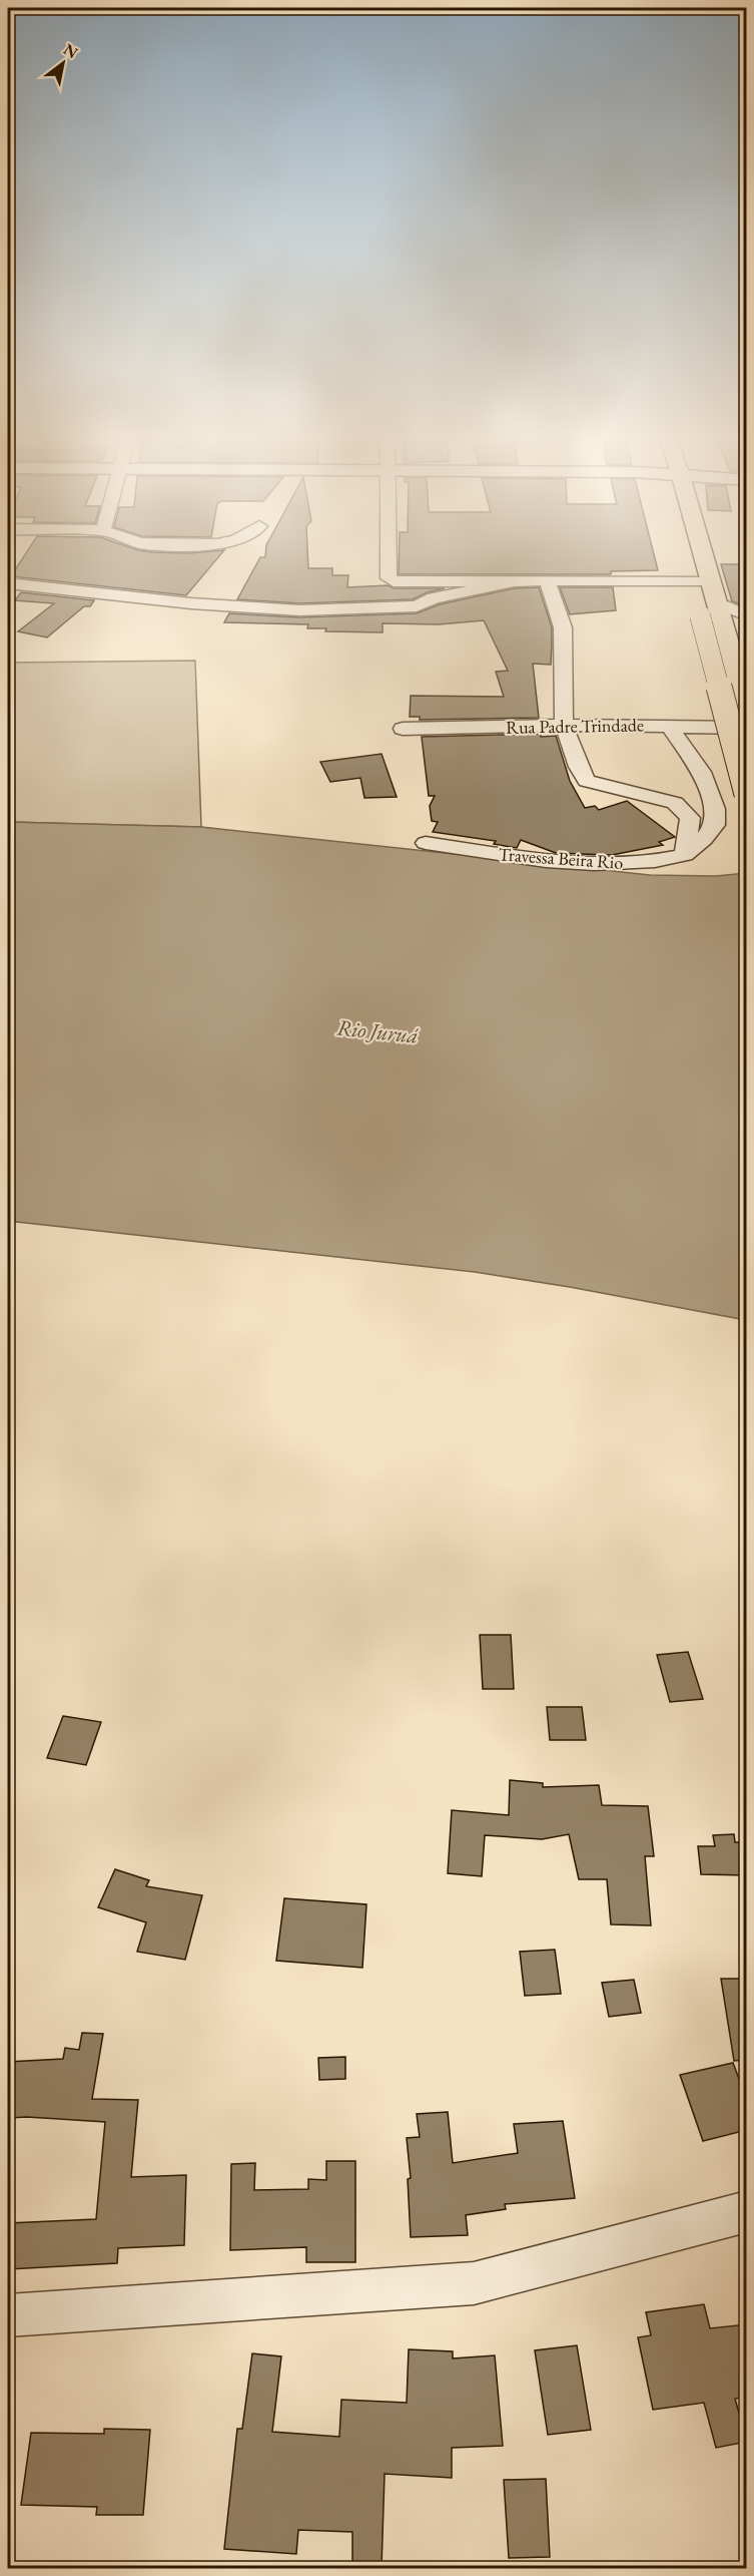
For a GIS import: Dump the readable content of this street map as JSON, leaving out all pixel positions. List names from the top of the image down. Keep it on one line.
{"streets":{"street":["Rua Padre Trindade","Travessa Beira Rio"]},"water":["Rio Juruá"],"north":"top right"}
